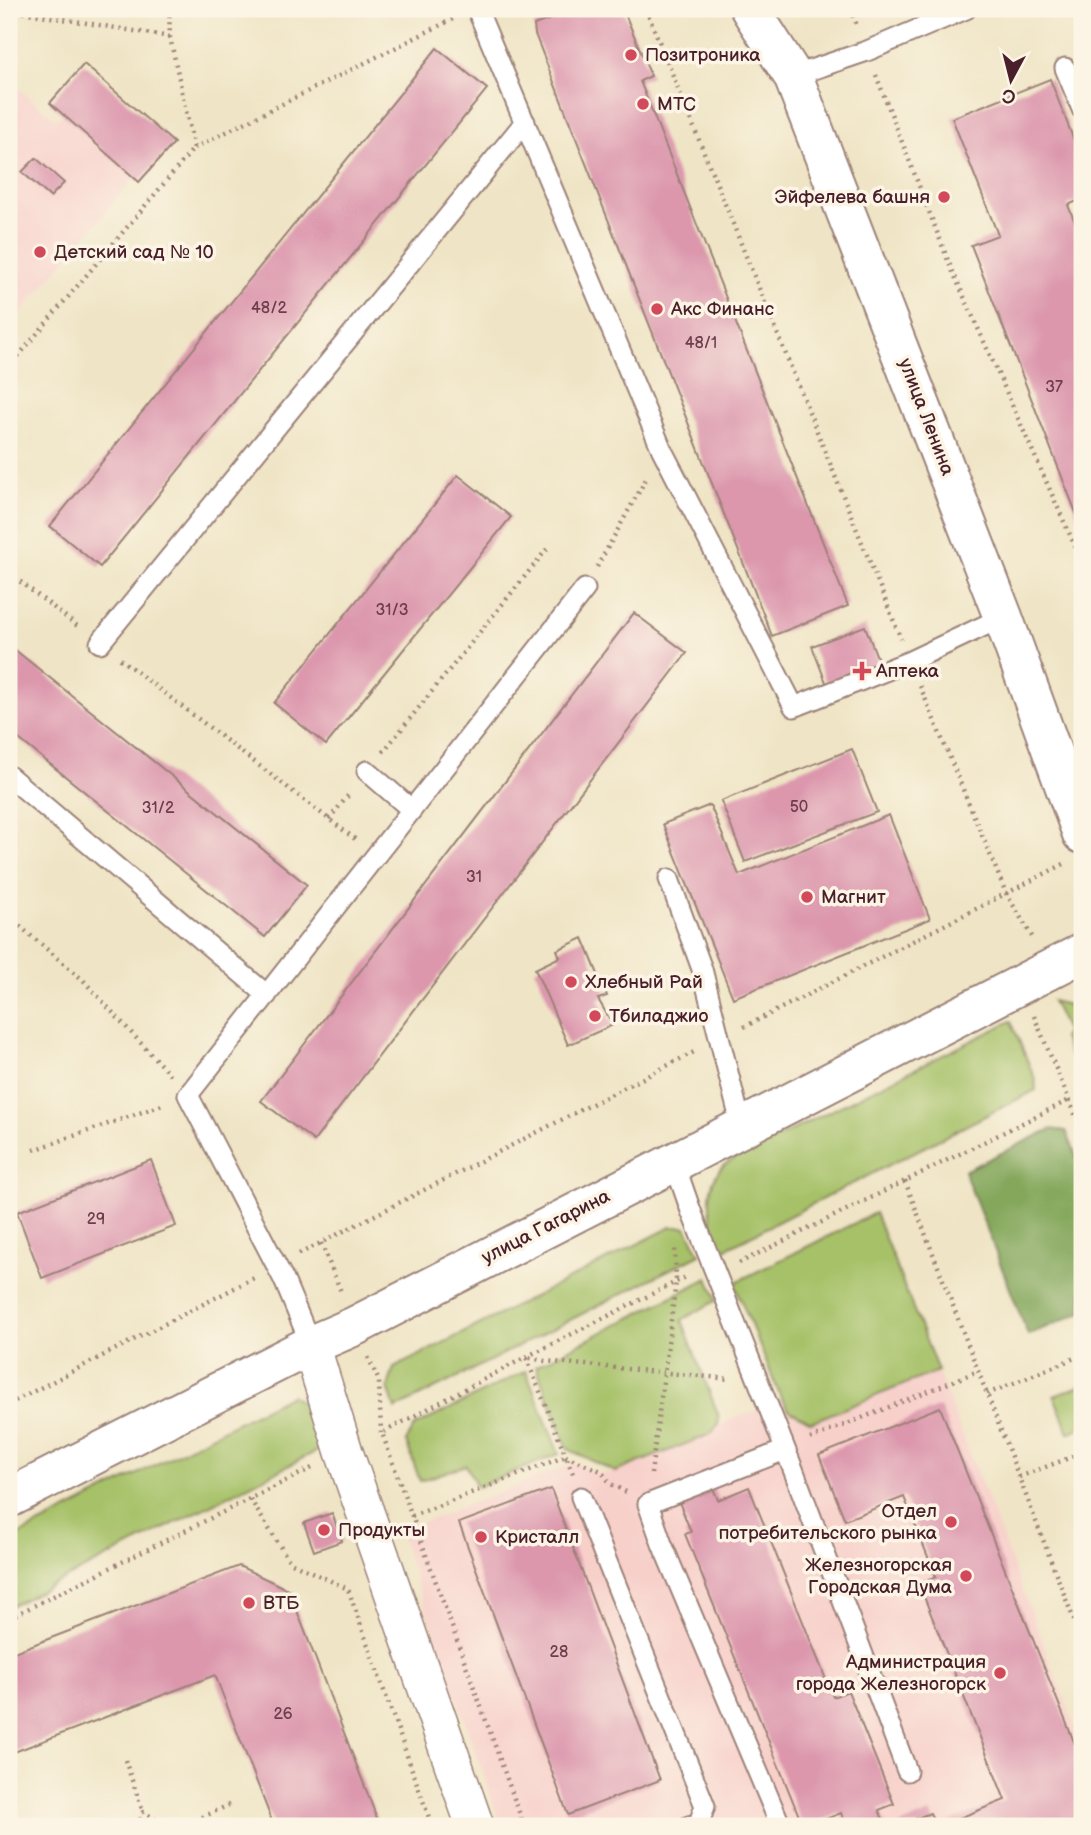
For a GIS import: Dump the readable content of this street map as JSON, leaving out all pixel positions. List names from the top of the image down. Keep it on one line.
{"streets":{"main road":["улица Ленина","улица Гагарина"]},"places":{"other":["Позитроника","МТС","Эйфелева башня","Детский сад № 10","Акс Финанс","Магнит","Хлебный Рай","Тбиладжио","Отдел потребительского рынка","Продукты","Кристалл","Железногорская Городская Дума","ВТБ","Администрация города Железногорск"],"health":["Аптека"]},"house_numbers":["48/2","48/1","37","31/3","50","31/2","31","29","28","26"],"north":"bottom"}
